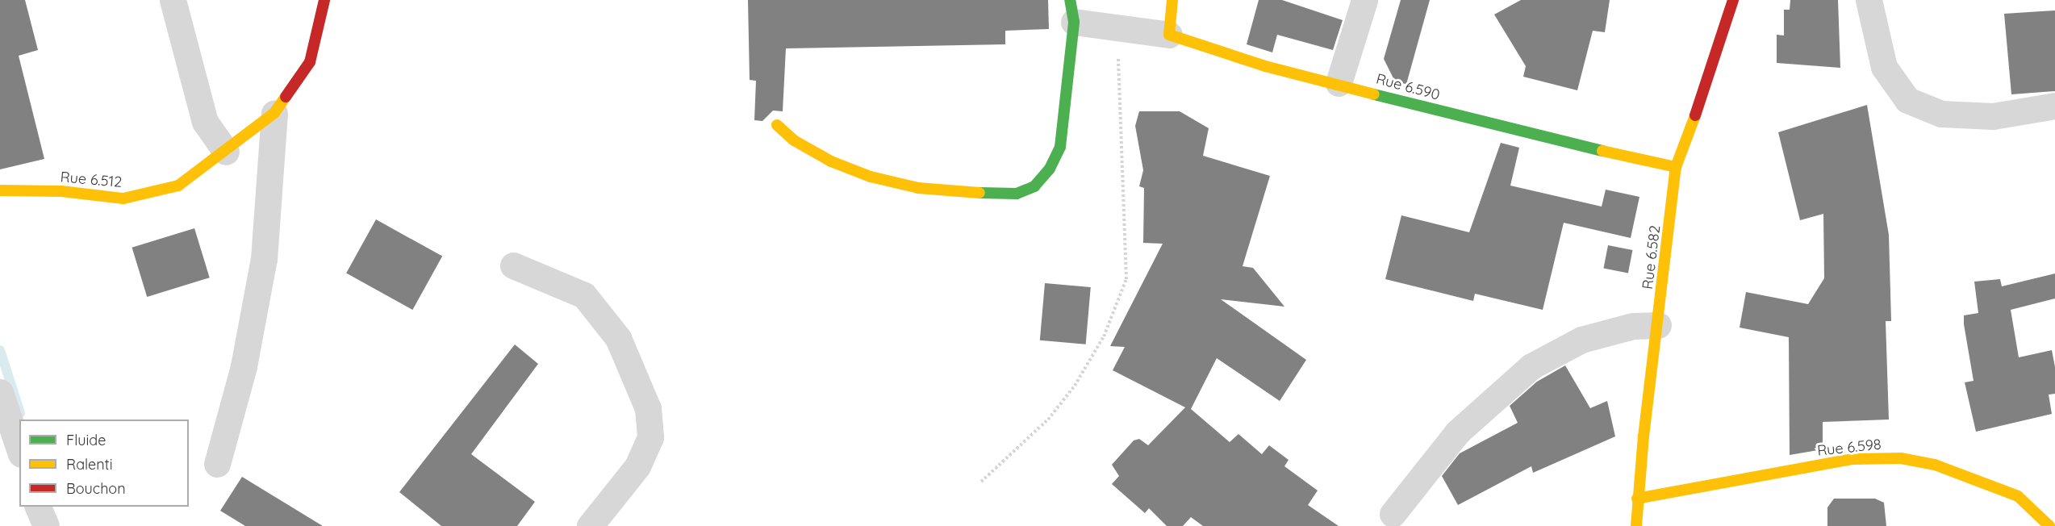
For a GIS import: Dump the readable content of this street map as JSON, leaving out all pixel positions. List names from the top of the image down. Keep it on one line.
{"streets":{"street":["Rue 6.590","Rue 6.512","Rue 6.582","Rue 6.598"]},"crossings":[["Rue 6.590","Rue 6.582"],["Rue 6.582","Rue 6.598"]],"legend":["Fluide","Ralenti","Bouchon"]}
